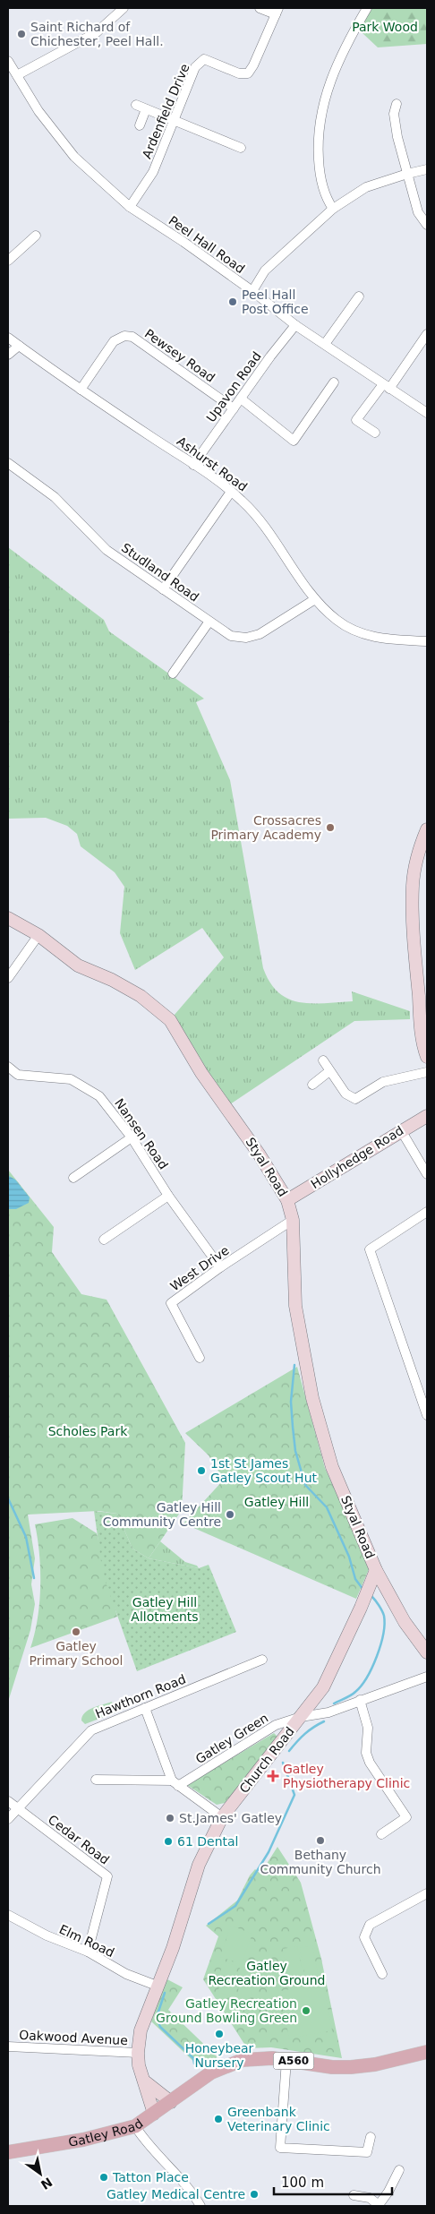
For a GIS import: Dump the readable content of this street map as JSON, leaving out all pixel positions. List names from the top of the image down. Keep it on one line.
{"streets":{"main road":["A560","Gatley Road"],"street":["Ardenfield Drive","Peel Hall Road","Pewsey Road","Upavon Road","Ashurst Road","Studland Road","Nansen Road","Hollyhedge Road","Styal Road","West Drive","Hawthorn Road","Gatley Green","Church Road","Cedar Road","Elm Road","Oakwood Avenue"]},"crossings":[["Ardenfield Drive","Peel Hall Road"],["Peel Hall Road","Upavon Road"],["Pewsey Road","Upavon Road"],["Pewsey Road","Ashurst Road"],["Upavon Road","Ashurst Road"],["Ashurst Road","Studland Road"],["Nansen Road","West Drive"],["Hollyhedge Road","Styal Road"],["Styal Road","West Drive"],["Styal Road","Church Road"],["Hawthorn Road","Cedar Road"],["Gatley Green","Church Road"],["Church Road","Elm Road"],["Church Road","Oakwood Avenue"],["Church Road","Gatley Road"],["Cedar Road","Elm Road"],["A560","Gatley Road"]],"parks":["Park Wood","Scholes Park","Gatley Hill","Gatley Hill Allotments","Gatley Recreation Ground"],"places":{"other":["Saint Richard of Chichester, Peel Hall.","Peel Hall Post Office","Crossacres Primary Academy","1st St James Gatley Scout Hut","Gatley Hill Community Centre","Gatley Primary School","St.James' Gatley","Bethany Community Church","61 Dental","Gatley Recreation Ground Bowling Green","Honeybear Nursery","Greenbank Veterinary Clinic","Tatton Place","Gatley Medical Centre"],"health":["Gatley Physiotherapy Clinic"]},"scale_bar":"100 m","north":"bottom right"}
